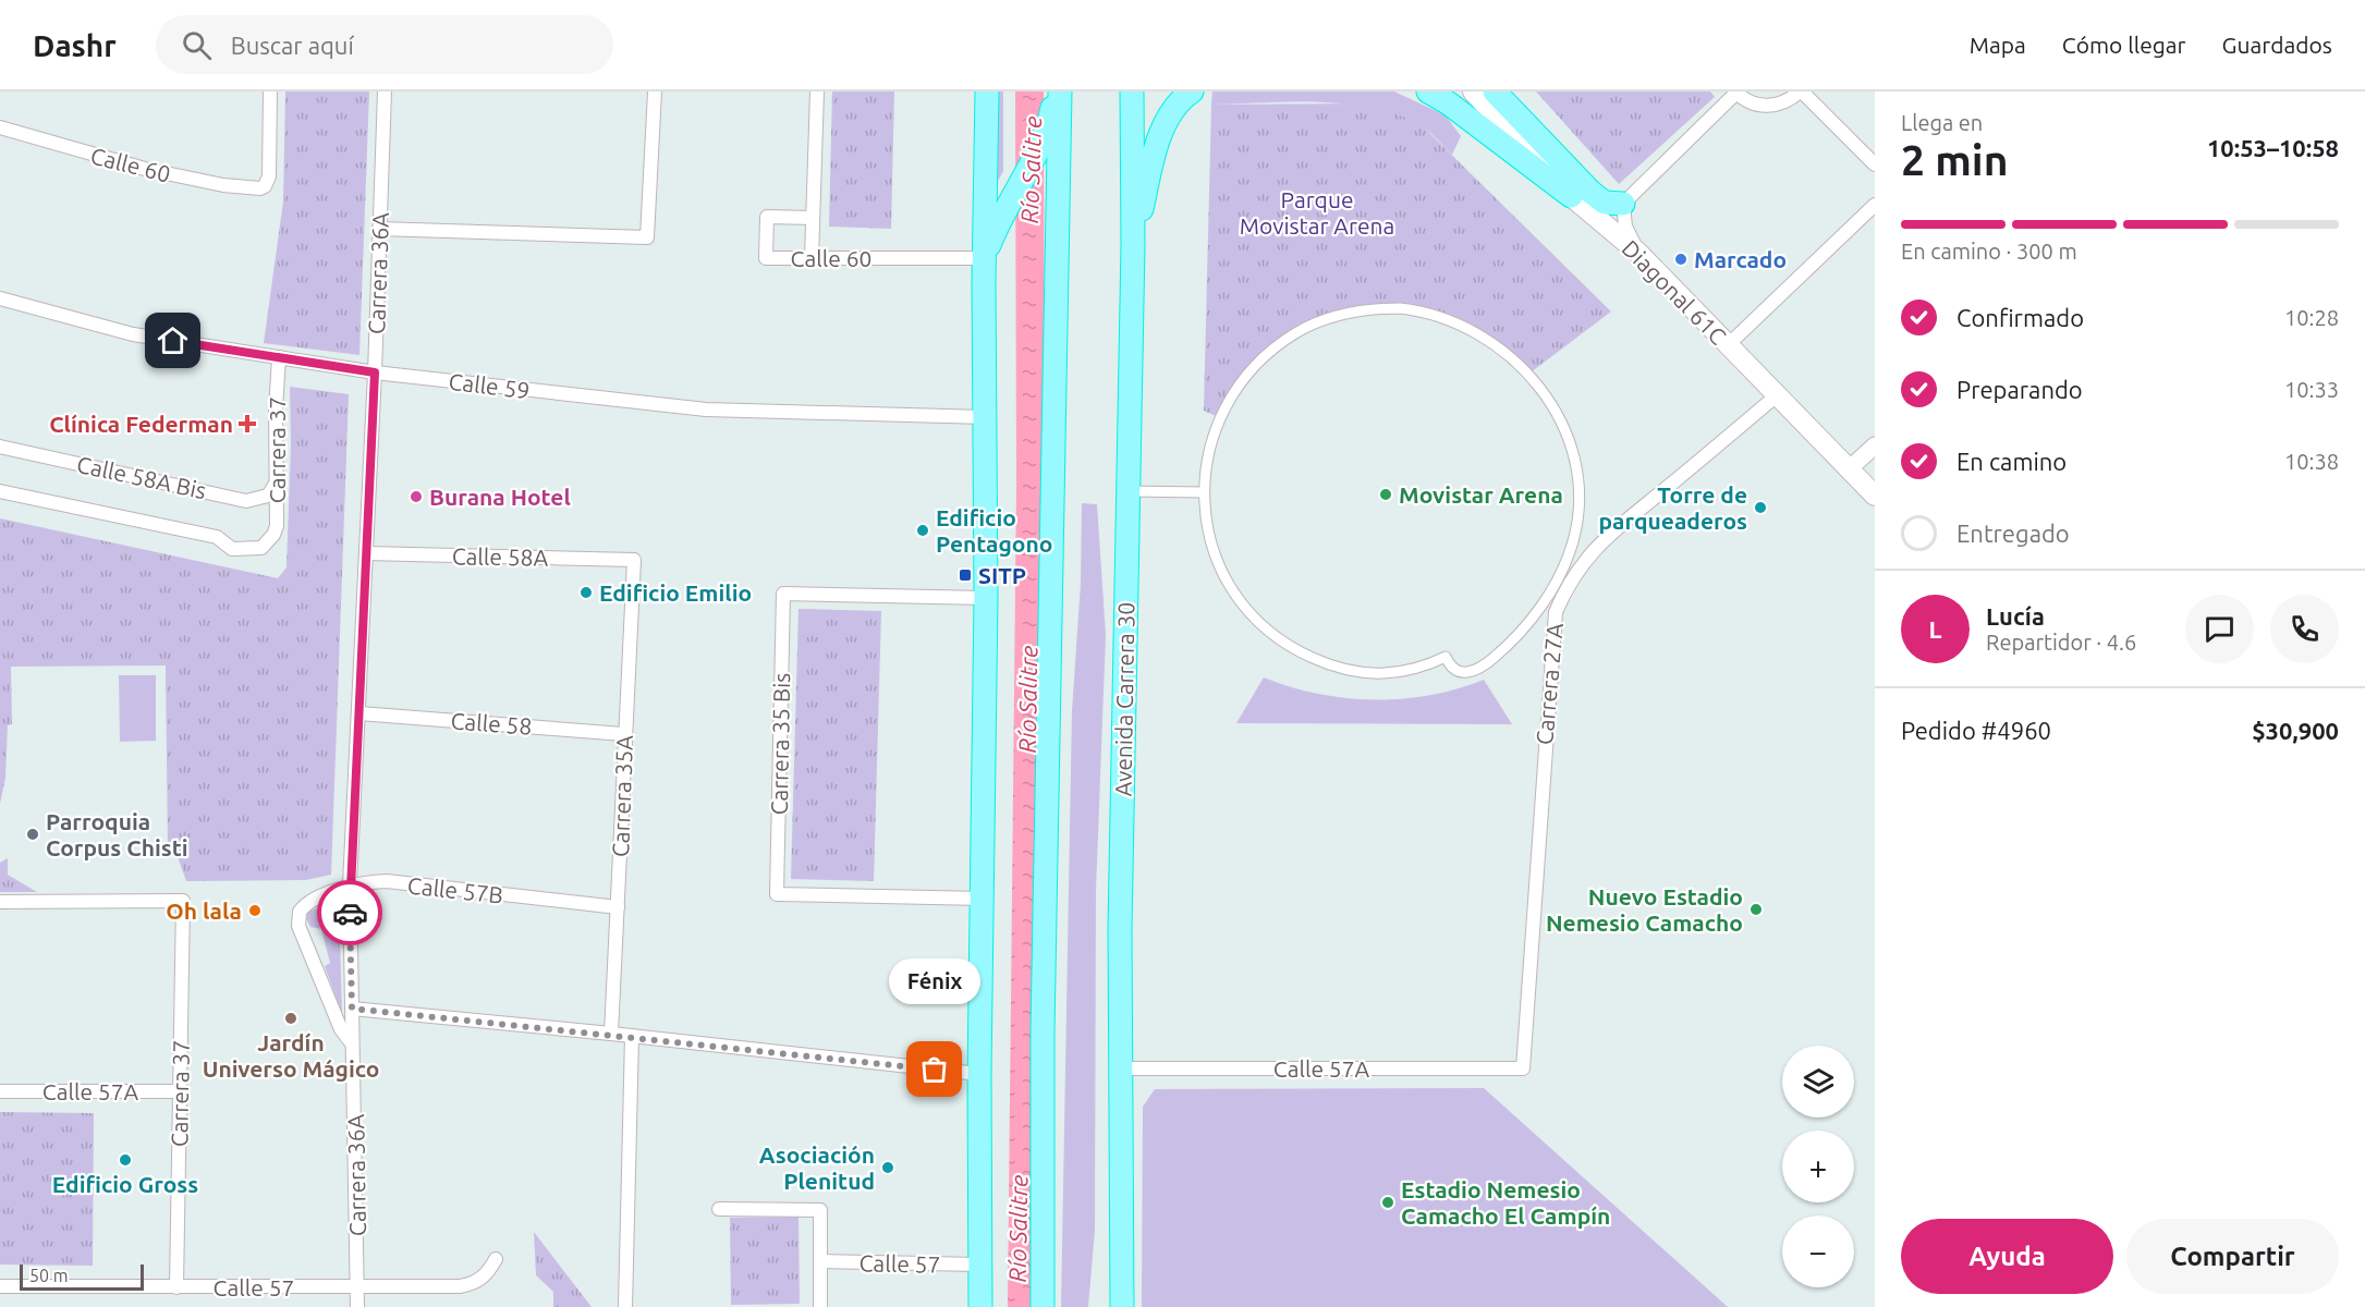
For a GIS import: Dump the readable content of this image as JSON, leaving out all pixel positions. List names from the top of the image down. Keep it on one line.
{"streets":{"highway":["Avenida Carrera 30"],"main road":["Diagonal 61C"],"street":["Calle 60","Carrera 36A","Calle 59","Carrera 37","Calle 58A Bis","Calle 58A","Carrera 27A","Calle 58","Carrera 35 Bis","Carrera 35A","Calle 57B","Calle 57A","Calle 57"]},"crossings":[["Carrera 36A","Calle 59"],["Carrera 36A","Calle 58A"],["Carrera 36A","Calle 58"],["Carrera 36A","Calle 57B"],["Carrera 36A","Calle 57"],["Diagonal 61C","Carrera 27A"],["Calle 59","Carrera 37"],["Carrera 37","Calle 58A Bis"],["Carrera 37","Calle 57A"],["Carrera 37","Calle 57"],["Calle 58A","Carrera 35A"],["Carrera 27A","Calle 57A"],["Avenida Carrera 30","Calle 57A"],["Calle 58","Carrera 35A"],["Carrera 35A","Calle 57B"]],"water":["Río Salitre"],"parks":["Parque Movistar Arena"],"places":{"other":["Marcado","Movistar Arena","Burana Hotel","Torre de parqueaderos","Edificio Pentagono","Edificio Emilio","Parroquia Corpus Chisti","Nuevo Estadio Nemesio Camacho","Oh lala","Jardín Universo Mágico","Fénix","Edificio Gross","Asociación Plenitud","Estadio Nemesio Camacho El Campín"],"health":["Clínica Federman"],"transit":["SITP"]},"scale_bar":"50 m","page":{"header":"Dashr","search":"Buscar aquí","nav":["Mapa","Cómo llegar","Guardados"],"heading":["2 min","Llega en","10:53–10:58"],"panel":["Lucía","Repartidor · 4.6","Pedido #4960","$30,900"],"bar":"En camino · 300 m","list":[["Confirmado","10:28"],["Preparando","10:33"],["En camino","10:38"],"Entregado"],"round":"L","bubble":"Fénix","map_buttons":["+","−"],"buttons":["Ayuda","Compartir"],"scale":"50 m"}}
